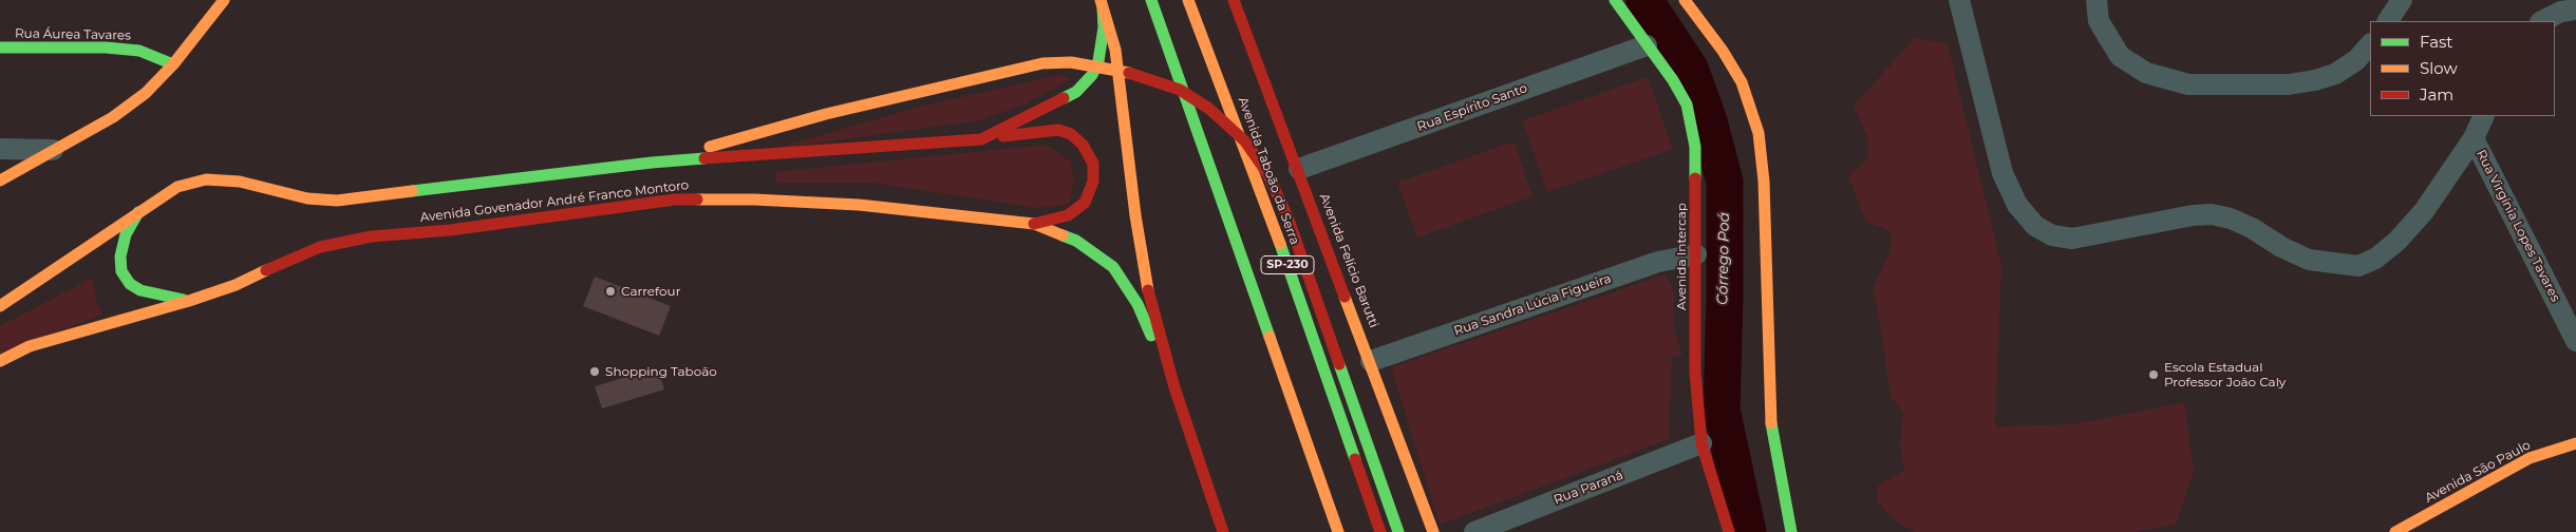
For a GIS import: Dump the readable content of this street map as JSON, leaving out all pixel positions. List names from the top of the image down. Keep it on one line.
{"streets":{"main road":["Rua Áurea Tavares","Avenida Taboão da Serra","Avenida Govenador André Franco Montoro","Avenida Intercap","Avenida Felício Barutti","SP-230","Avenida São Paulo"],"street":["Rua Espírito Santo","Rua Virgínia Lopes Tavares","Rua Sandra Lúcia Figueira","Rua Paraná"]},"crossings":[["Rua Espírito Santo","Avenida Intercap"],["Rua Espírito Santo","Avenida Felício Barutti"],["Avenida Intercap","Rua Sandra Lúcia Figueira"],["Avenida Intercap","Rua Paraná"],["Avenida Felício Barutti","Rua Sandra Lúcia Figueira"]],"water":["Córrego Poá"],"places":["Carrefour","Shopping Taboão","Escola Estadual Professor João Caly"],"legend":["Fast","Slow","Jam"]}
